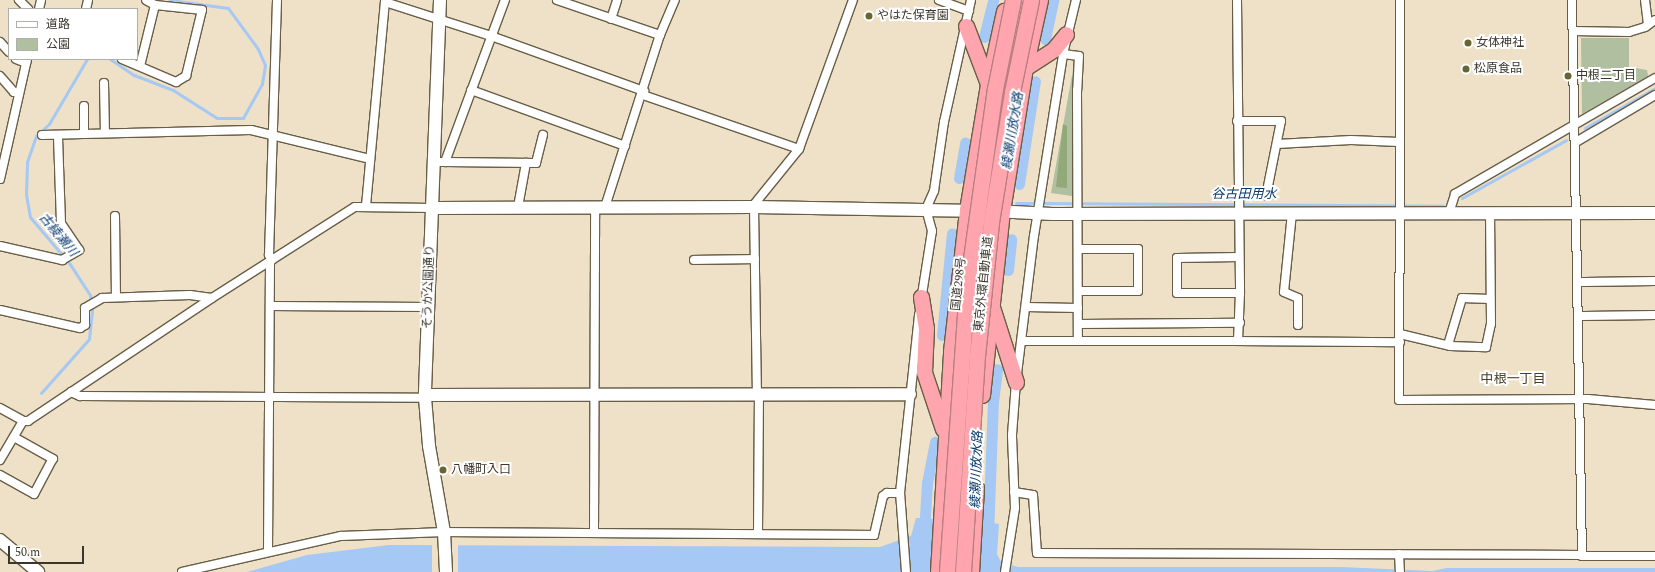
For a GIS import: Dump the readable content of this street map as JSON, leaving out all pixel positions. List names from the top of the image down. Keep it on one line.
{"streets":{"highway":["国道298号","東京外環自動車道"],"street":["そうか公園通り"]},"districts":["中根一丁目"],"water":["綾瀬川放水路","谷古田用水","古綾瀬川"],"places":["やはた保育園","女体神社","松原食品","中根二丁目","八幡町入口"],"legend":["道路","公園"],"scale_bar":"50 m"}
